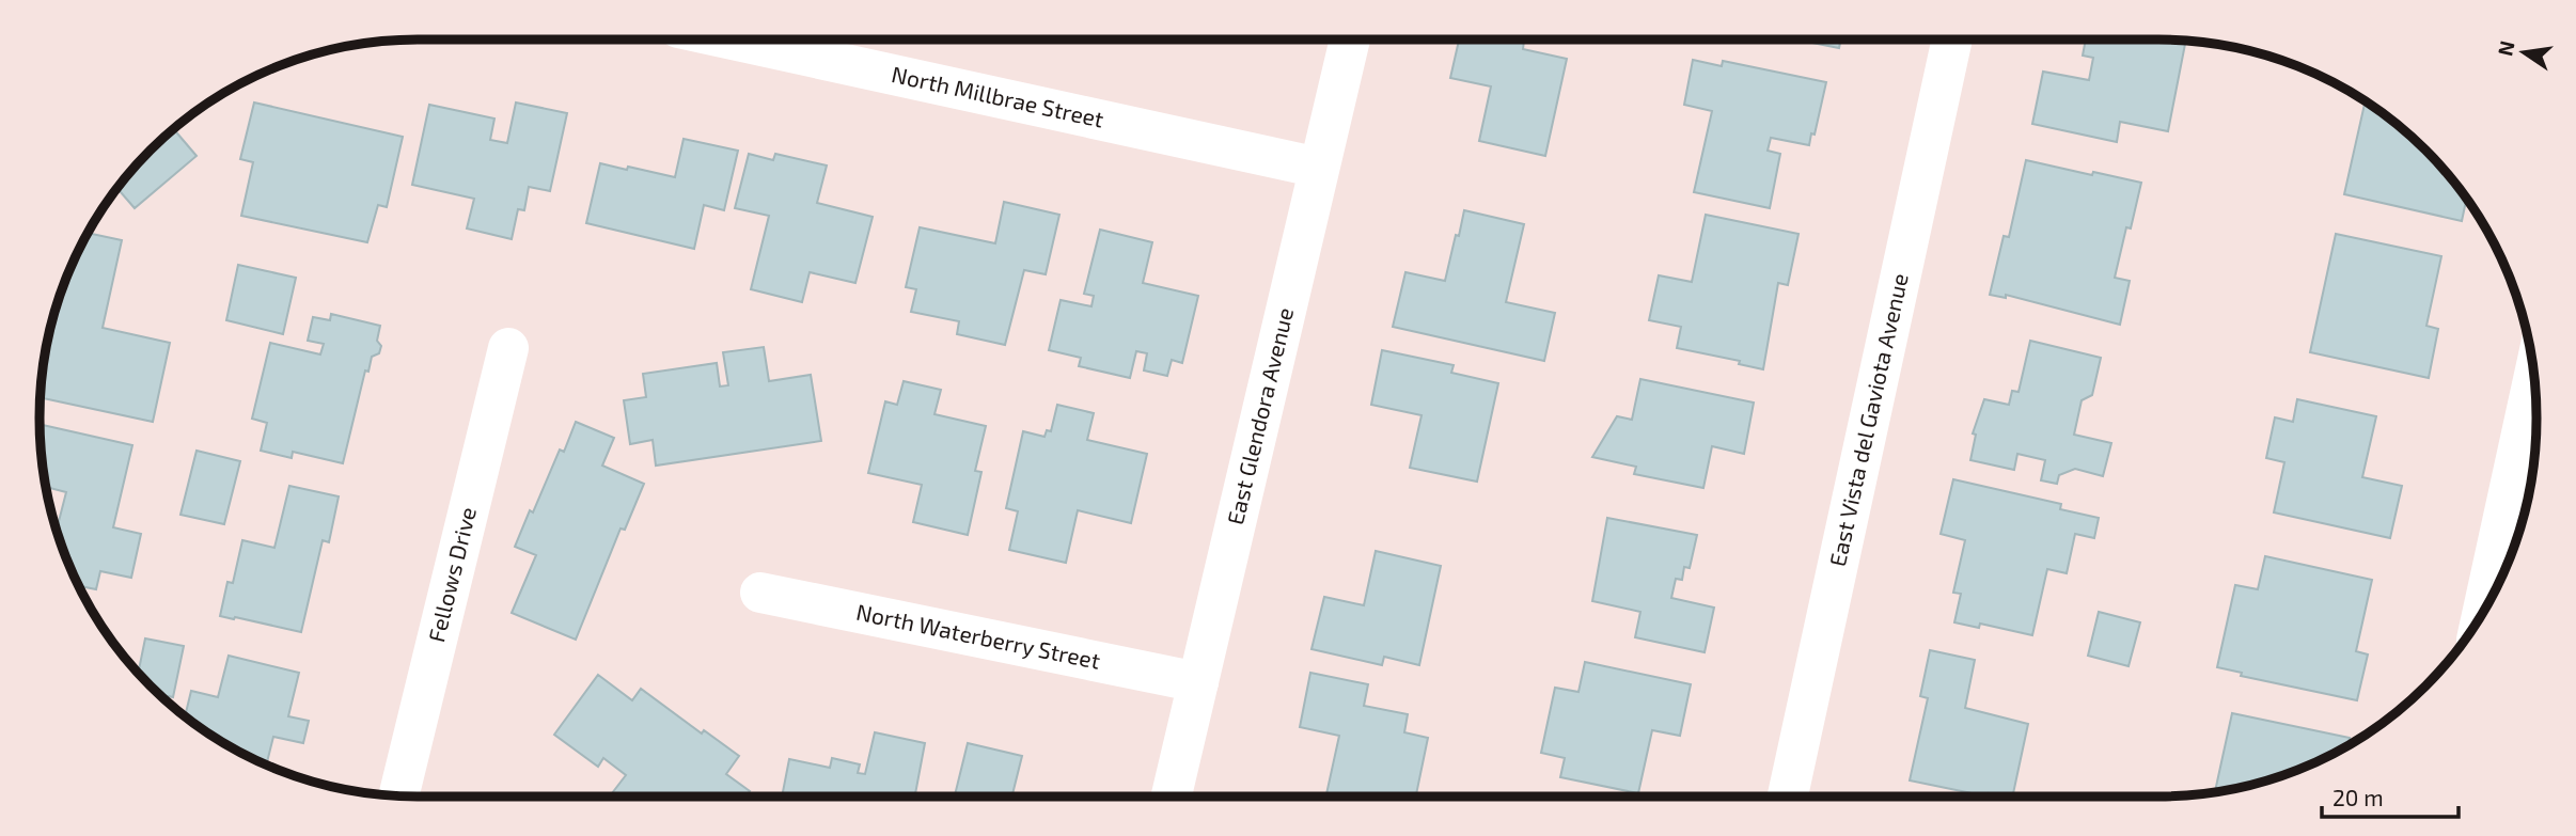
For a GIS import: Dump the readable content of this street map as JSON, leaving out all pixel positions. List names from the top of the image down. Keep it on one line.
{"streets":{"street":["North Millbrae Street","East Glendora Avenue","East Vista del Gaviota Avenue","Fellows Drive","North Waterberry Street"]},"crossings":[["North Millbrae Street","East Glendora Avenue"],["East Glendora Avenue","North Waterberry Street"]],"scale_bar":"20 m","north":"left"}
